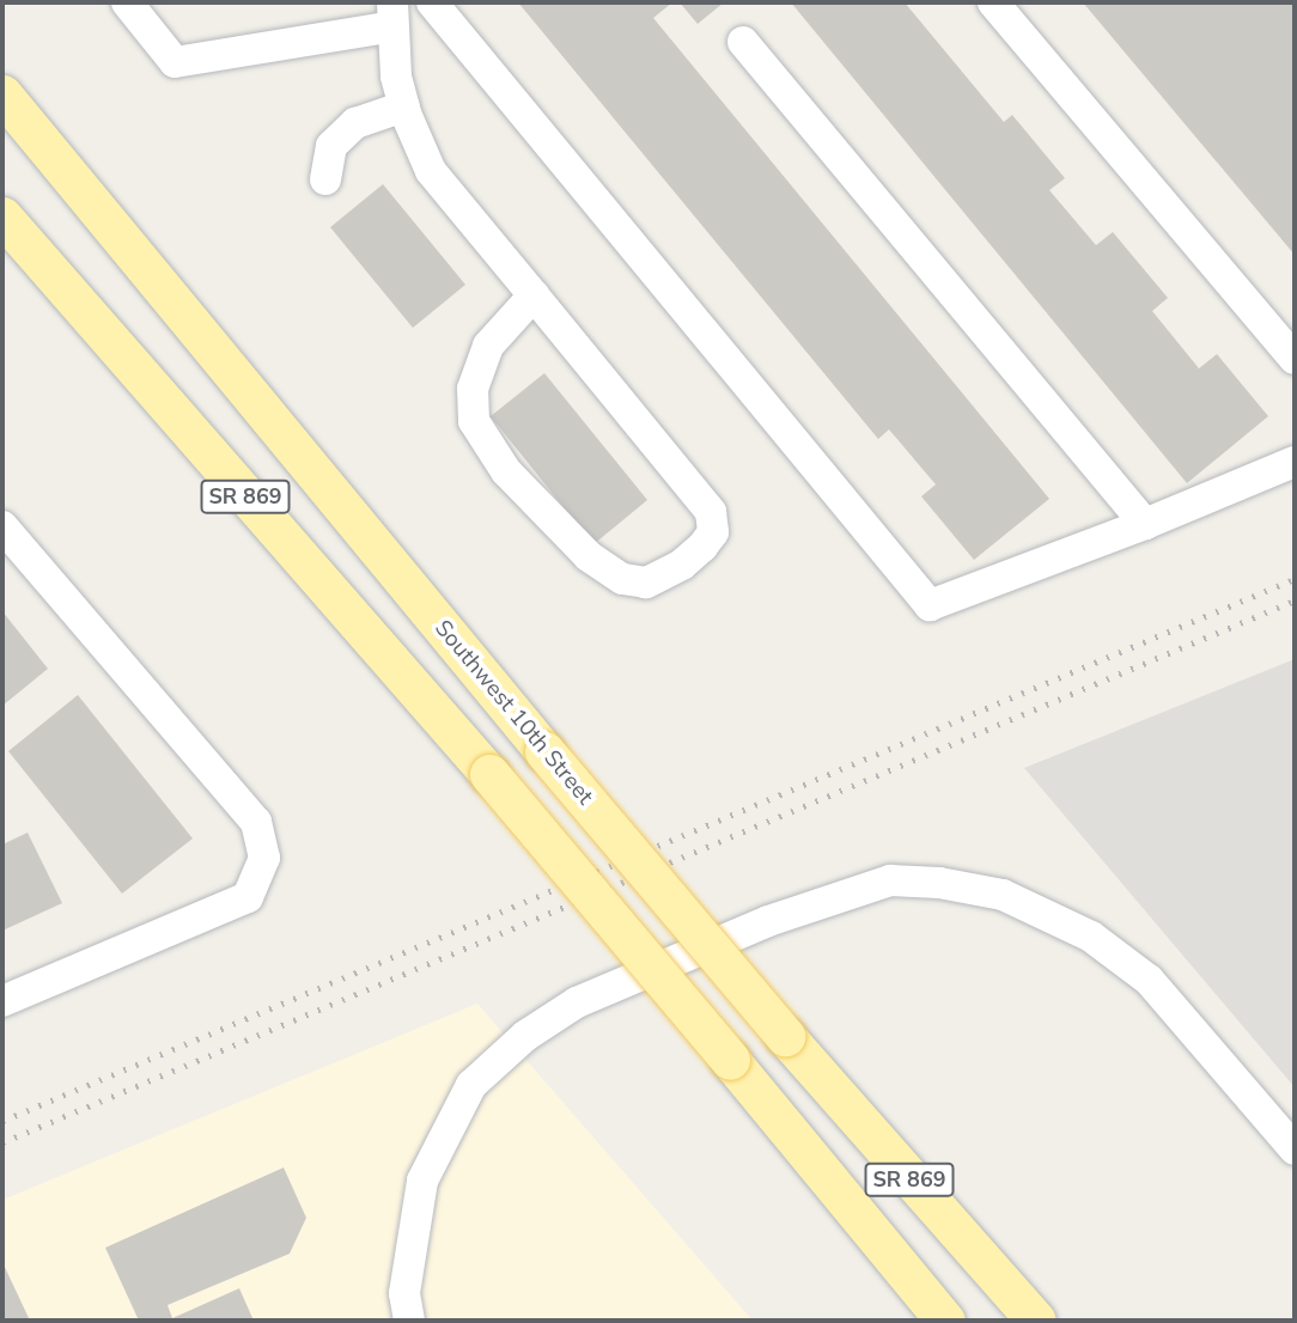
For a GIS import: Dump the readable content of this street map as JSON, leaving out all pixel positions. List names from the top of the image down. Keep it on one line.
{"streets":{"main road":["SR 869","Southwest 10th Street"]}}
